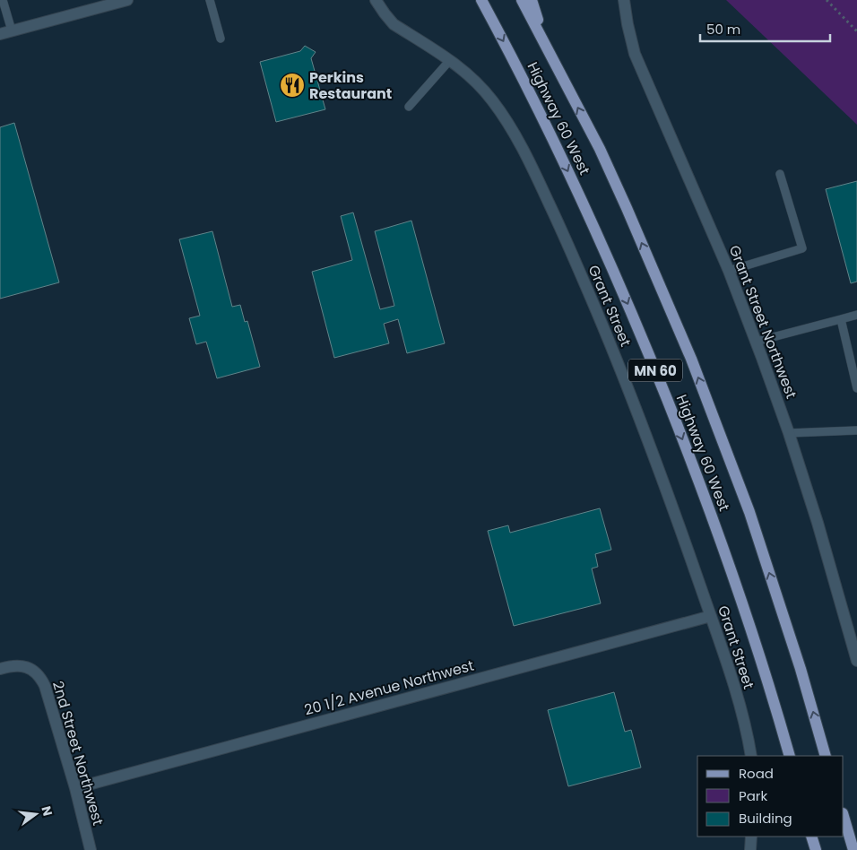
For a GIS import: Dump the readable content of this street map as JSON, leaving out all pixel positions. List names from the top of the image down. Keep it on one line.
{"streets":{"main road":["Highway 60 West","MN 60"],"street":["Grant Street","Grant Street Northwest","20 1/2 Avenue Northwest","2nd Street Northwest"]},"crossings":[["Grant Street","20 1/2 Avenue Northwest"],["20 1/2 Avenue Northwest","2nd Street Northwest"]],"places":{"restaurant":["Perkins Restaurant"]},"legend":["Road","Park","Building"],"scale_bar":"50 m","north":"right"}
